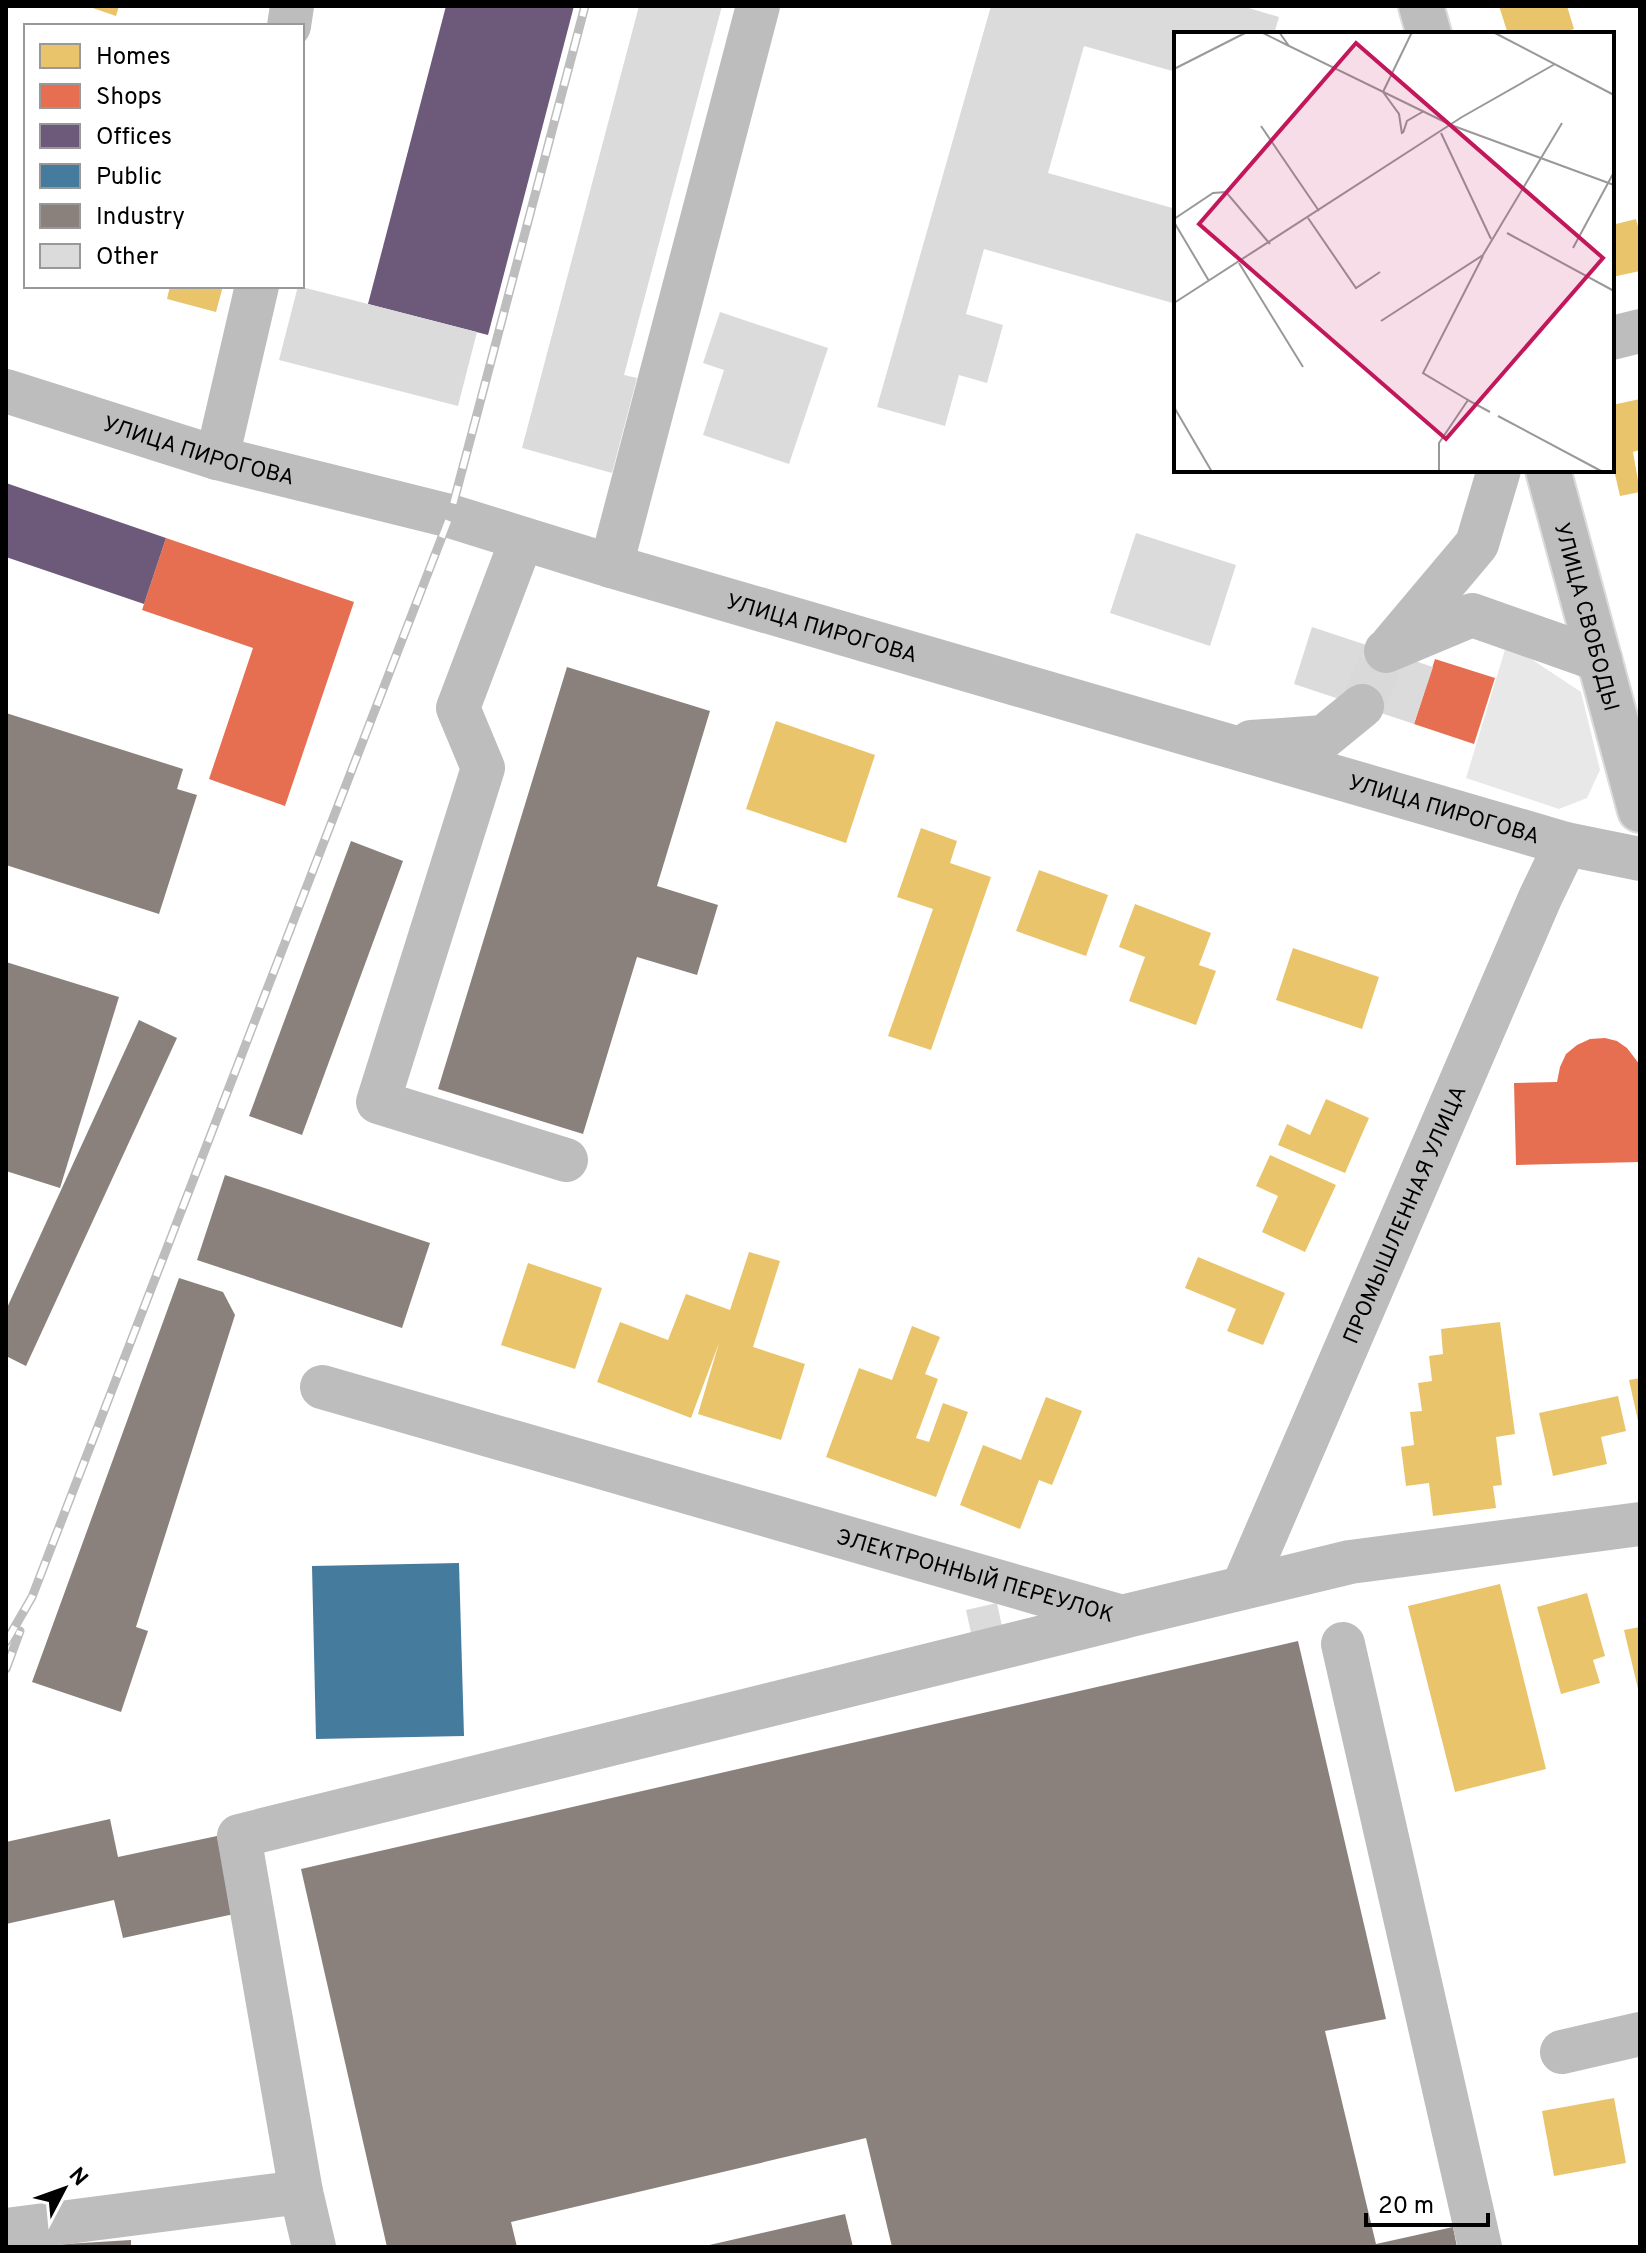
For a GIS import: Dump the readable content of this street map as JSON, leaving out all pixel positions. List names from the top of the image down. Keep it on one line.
{"streets":{"street":["УЛИЦА ПИРОГОВА","УЛИЦА СВОБОДЫ","ПРОМЫШЛЕННАЯ УЛИЦА","ЭЛЕКТРОННЫЙ ПЕРЕУЛОК"]},"crossings":[["УЛИЦА ПИРОГОВА","ПРОМЫШЛЕННАЯ УЛИЦА"],["ПРОМЫШЛЕННАЯ УЛИЦА","ЭЛЕКТРОННЫЙ ПЕРЕУЛОК"]],"legend":["Homes","Shops","Offices","Public","Industry","Other"],"scale_bar":"20 m","north":"top right"}
